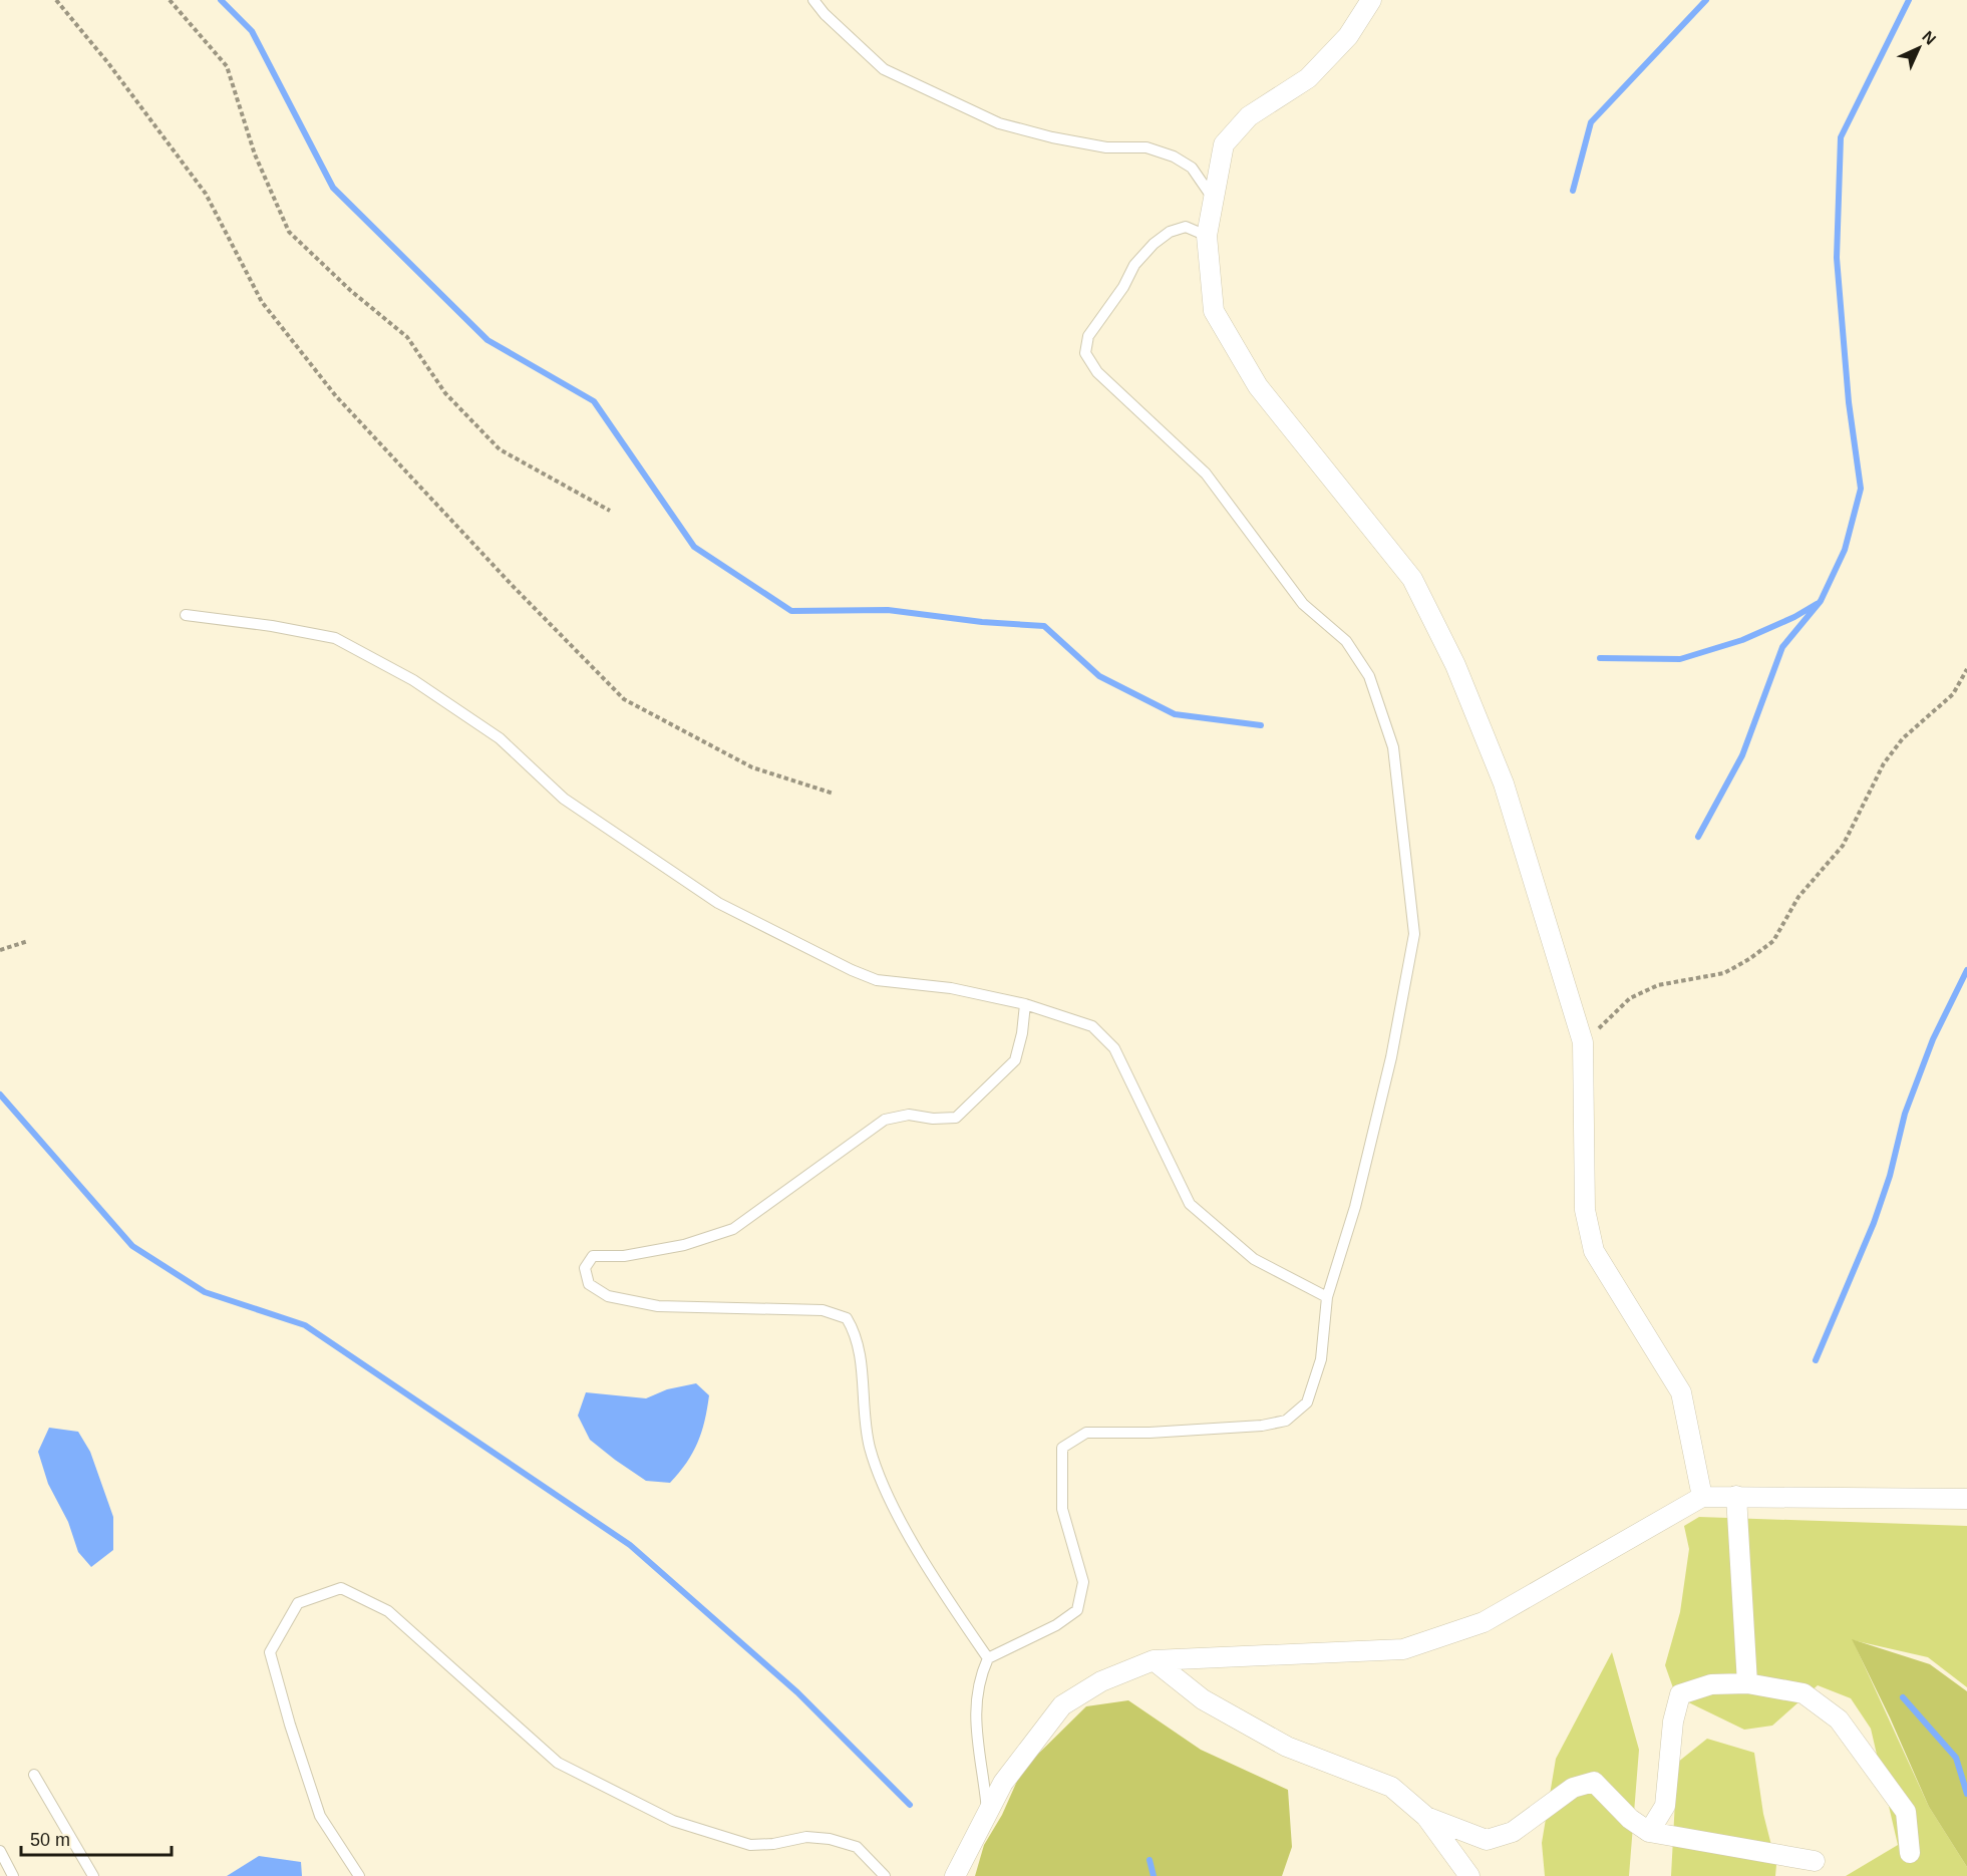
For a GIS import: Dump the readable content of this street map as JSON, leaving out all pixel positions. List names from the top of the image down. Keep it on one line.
{"scale_bar":"50 m","north":"top right"}
